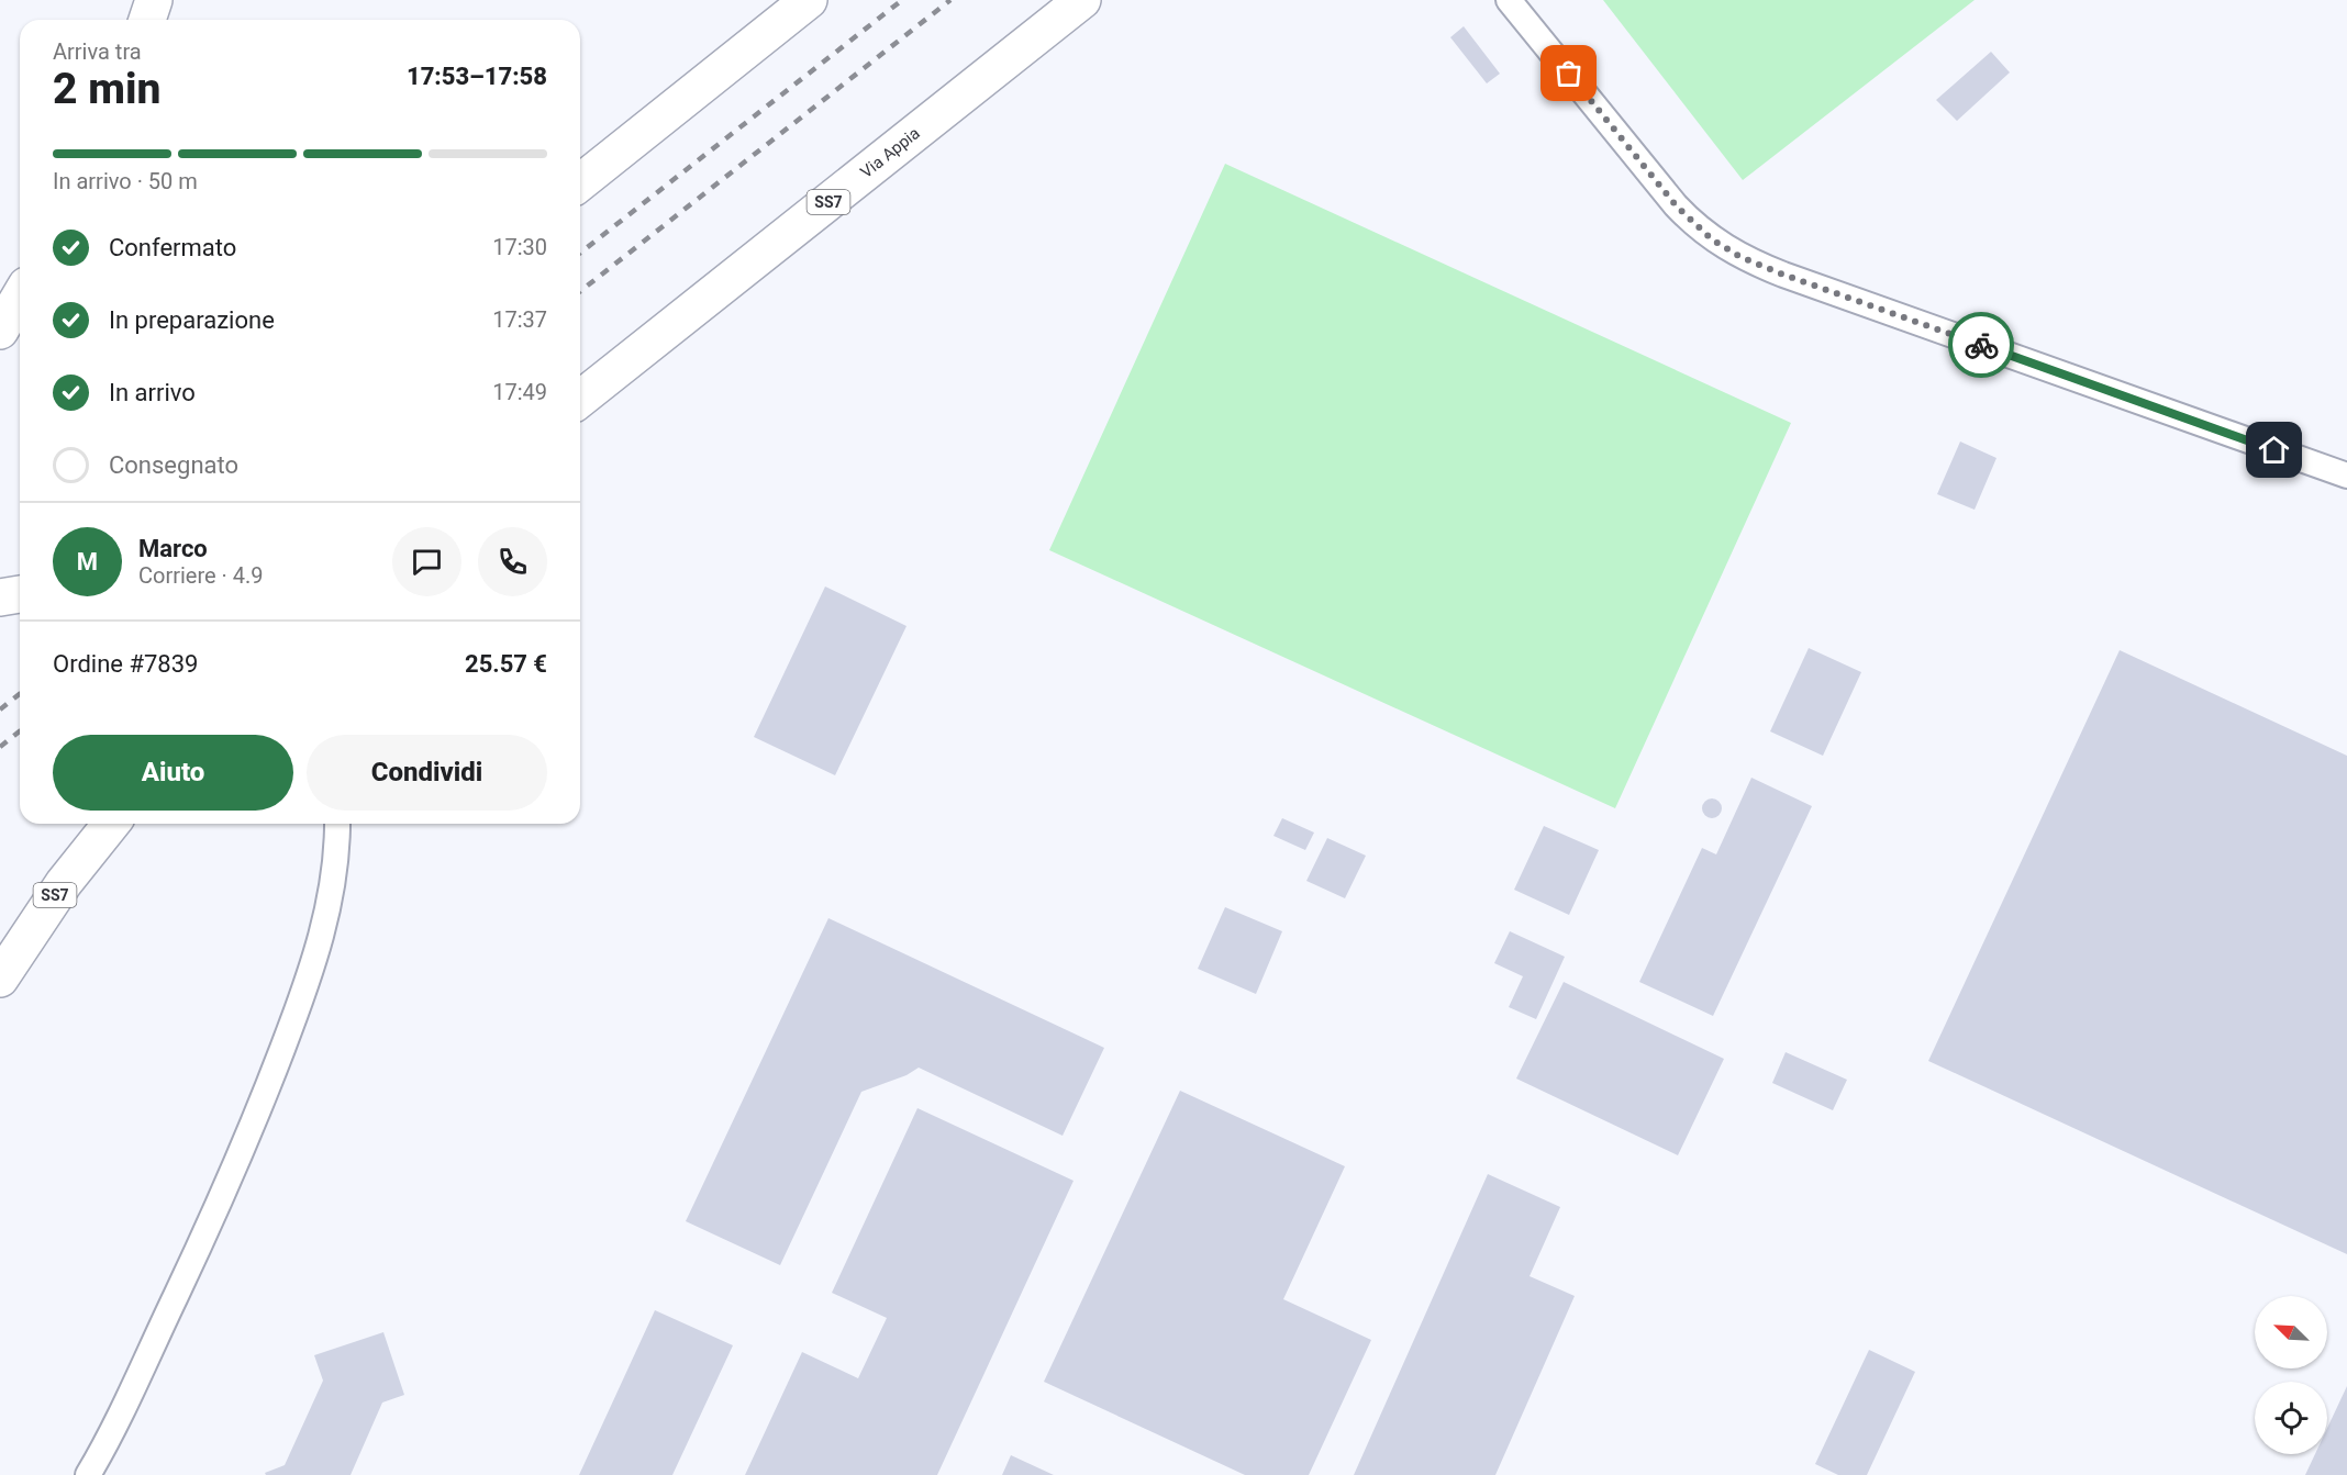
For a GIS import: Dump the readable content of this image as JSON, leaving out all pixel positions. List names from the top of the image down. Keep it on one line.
{"streets":{"main road":["Via Appia","SS7"]},"north":"top left","page":{"heading":["2 min","Arriva tra","17:53–17:58"],"panel":["Marco","Corriere · 4.9","Ordine #7839","25.57 €"],"bar":"In arrivo · 50 m","list":[["Confermato","17:30"],["In preparazione","17:37"],["In arrivo","17:49"],"Consegnato"],"round":"M","buttons":["Aiuto","Condividi"]}}
